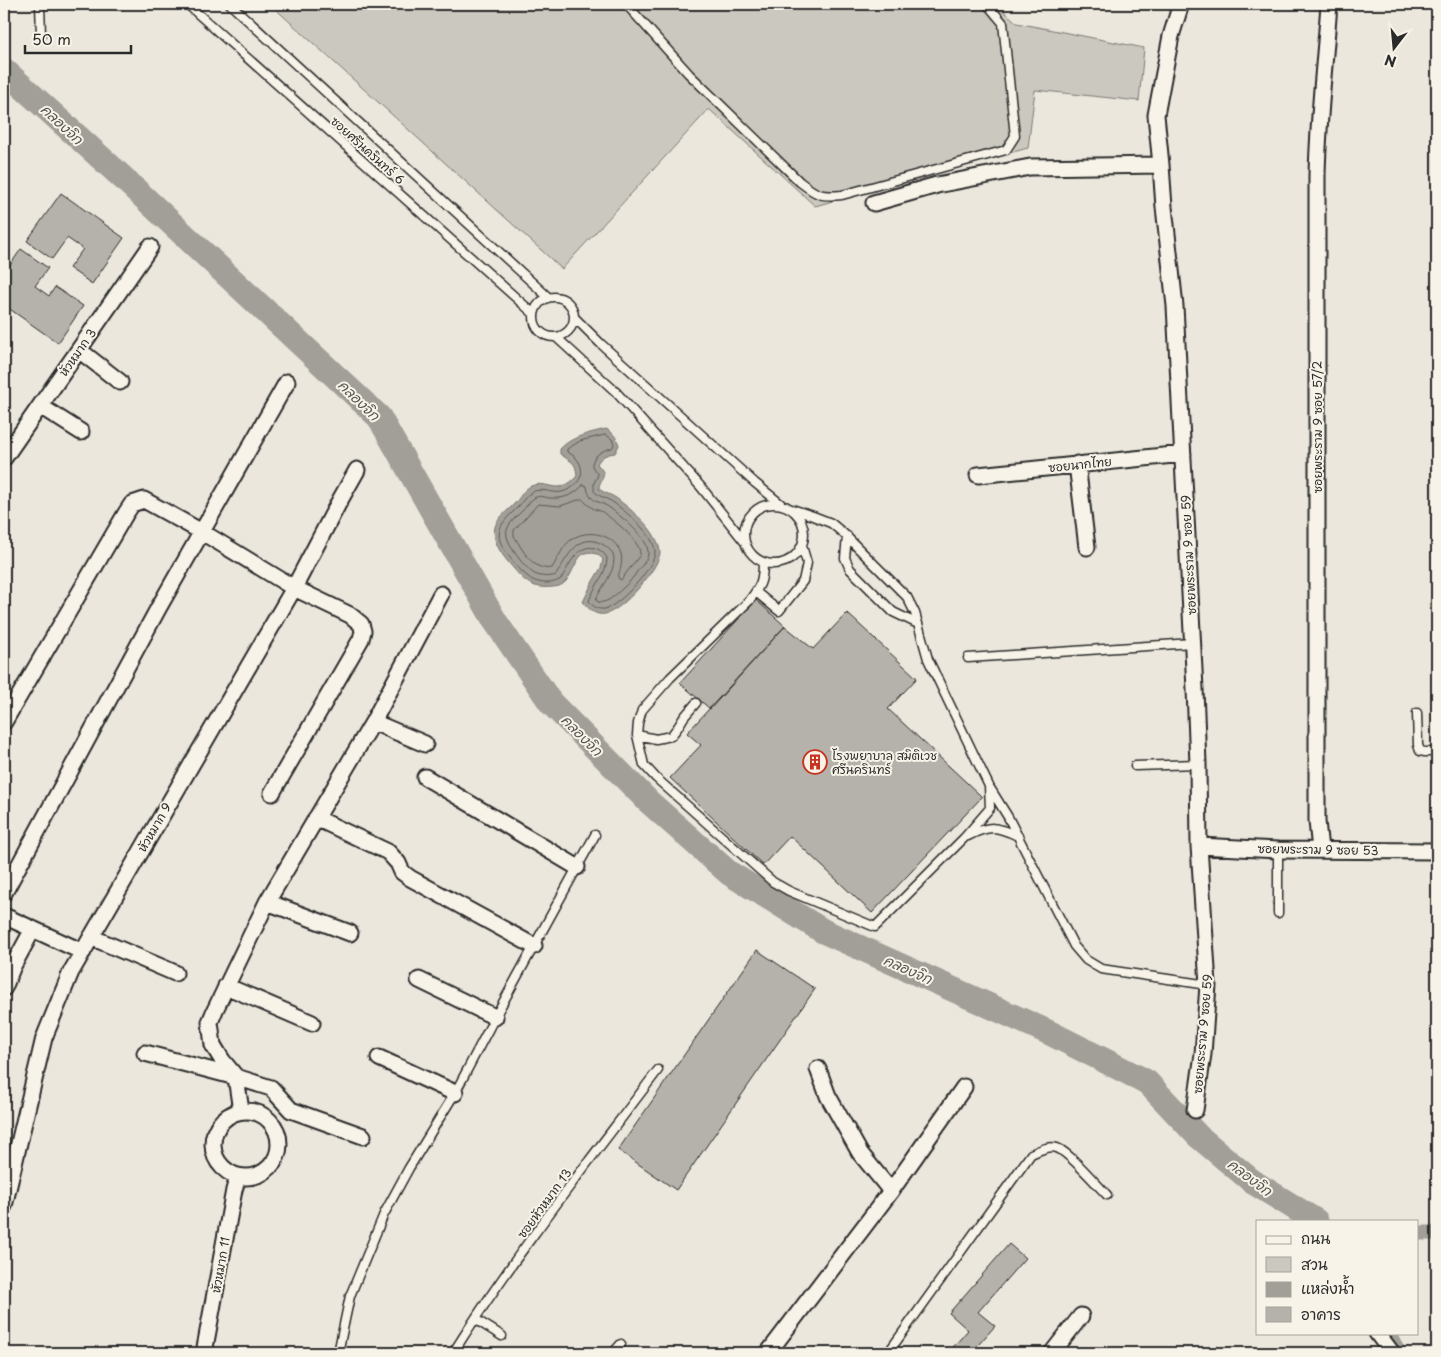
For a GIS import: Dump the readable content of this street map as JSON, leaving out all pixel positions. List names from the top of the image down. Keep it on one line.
{"streets":{"street":["หัวหมาก 3","ซอยพระราม 9 ซอย 57/2","ซอยนากไทย","ซอยพระราม 9 ซอย 59","หัวหมาก 9","ซอยพระราม 9 ซอย 53","หัวหมาก 11"],"lane":["ซอยศรีนครินทร์ 6","ซอยหัวหมาก 13"]},"crossings":[["ซอยพระราม 9 ซอย 57/2","ซอยพระราม 9 ซอย 53"],["ซอยนากไทย","ซอยพระราม 9 ซอย 59"],["ซอยพระราม 9 ซอย 59","ซอยพระราม 9 ซอย 53"]],"water":["คลองจิก"],"places":{"building":["โรงพยาบาล สมิติเวช ศรีนครินทร์"]},"legend":["ถนน","สวน","แหล่งน้ำ","อาคาร"],"scale_bar":"50 m","north":"bottom"}
